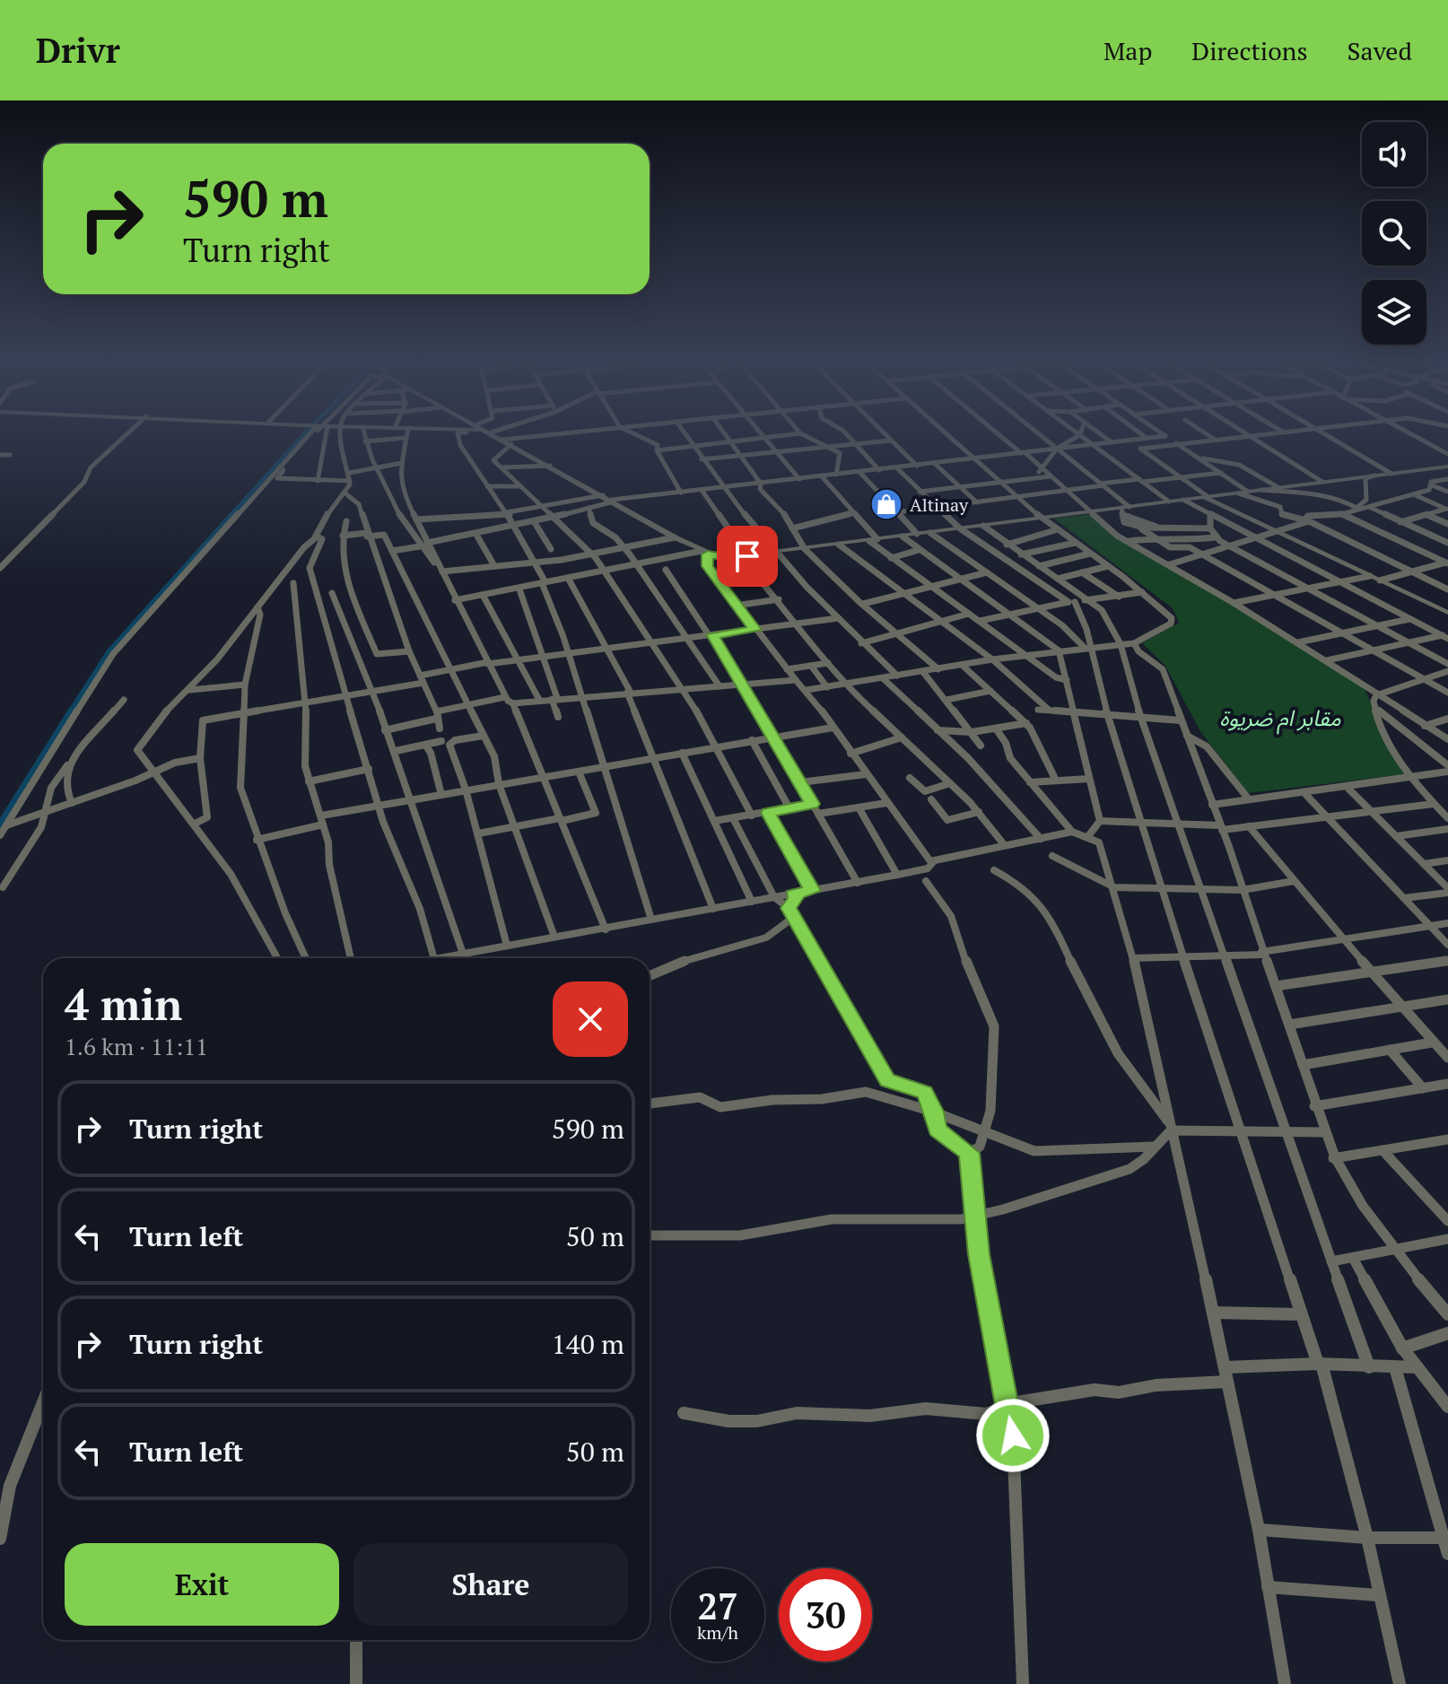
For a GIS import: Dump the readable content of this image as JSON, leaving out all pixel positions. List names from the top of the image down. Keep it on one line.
{"parks":["مقابر ام ضريوة"],"places":{"shop":["Altinay"]},"page":{"header":"Drivr","nav":["Map","Directions","Saved"],"turn":["590 m","Turn right"],"heading":["4 min","1.6 km · 11:11"],"list":[{"name":"Turn right","value":"590 m"},{"name":"Turn left","value":"50 m"},{"name":"Turn right","value":"140 m"},{"name":"Turn left","value":"50 m"}],"buttons":["Exit","Share"],"speed":"27 km/h","limit":"30"}}
